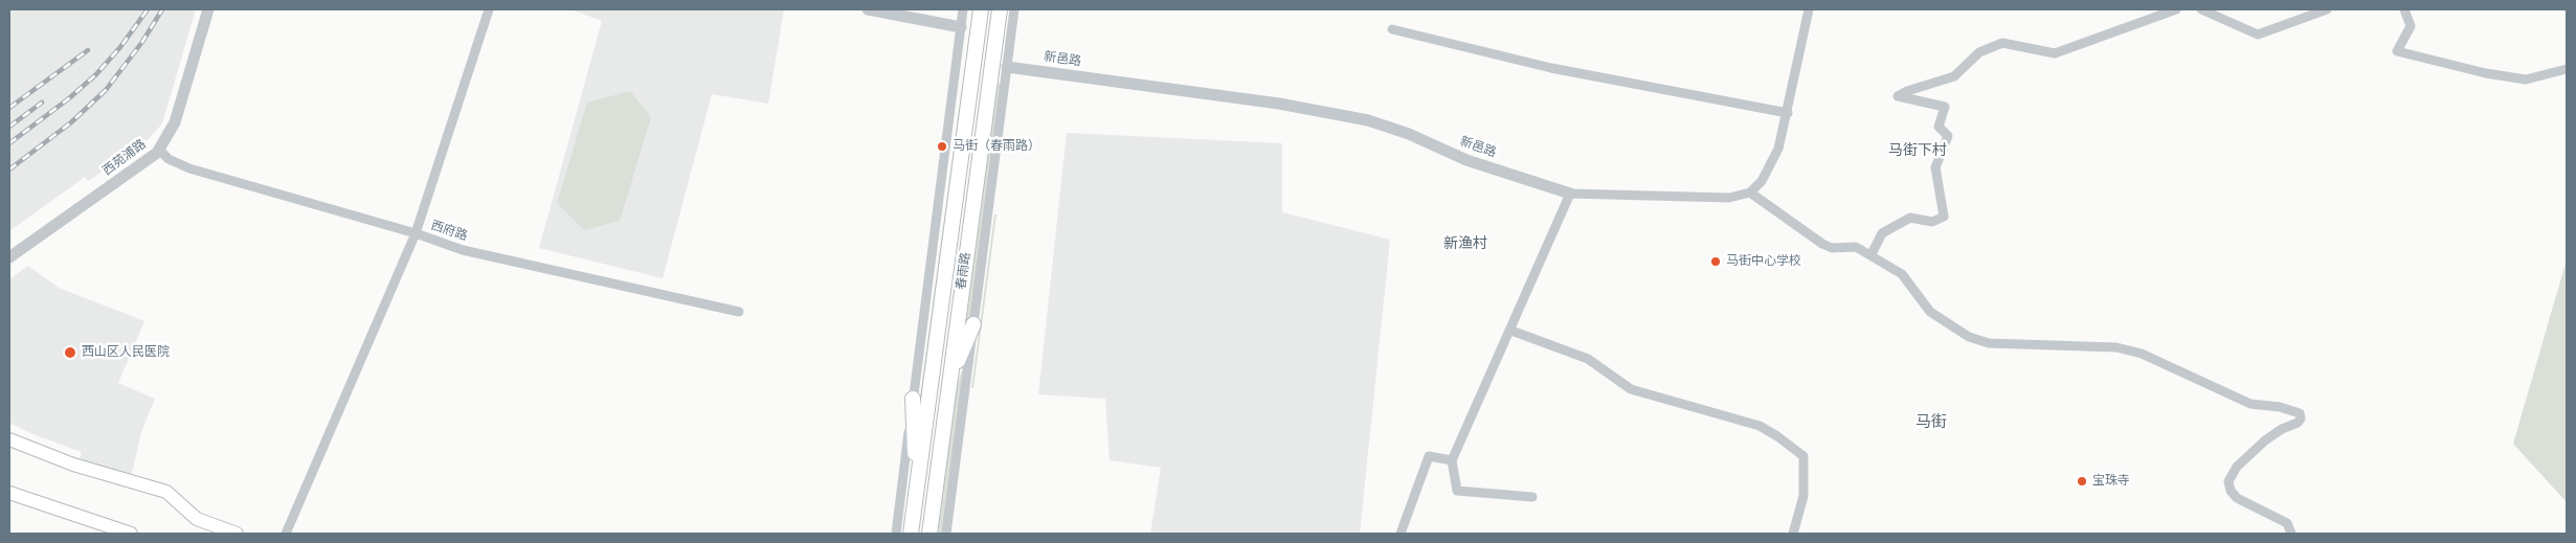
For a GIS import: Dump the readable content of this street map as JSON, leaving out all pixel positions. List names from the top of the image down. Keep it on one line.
{"streets":{"main road":["春雨路"],"street":["新邑路","西苑浦路","西府路"]},"crossings":[["西苑浦路","西府路"]],"districts":["马街下村","新渔村","马街"],"places":["马街（春雨路）","马街中心学校","西山区人民医院","宝珠寺"]}
